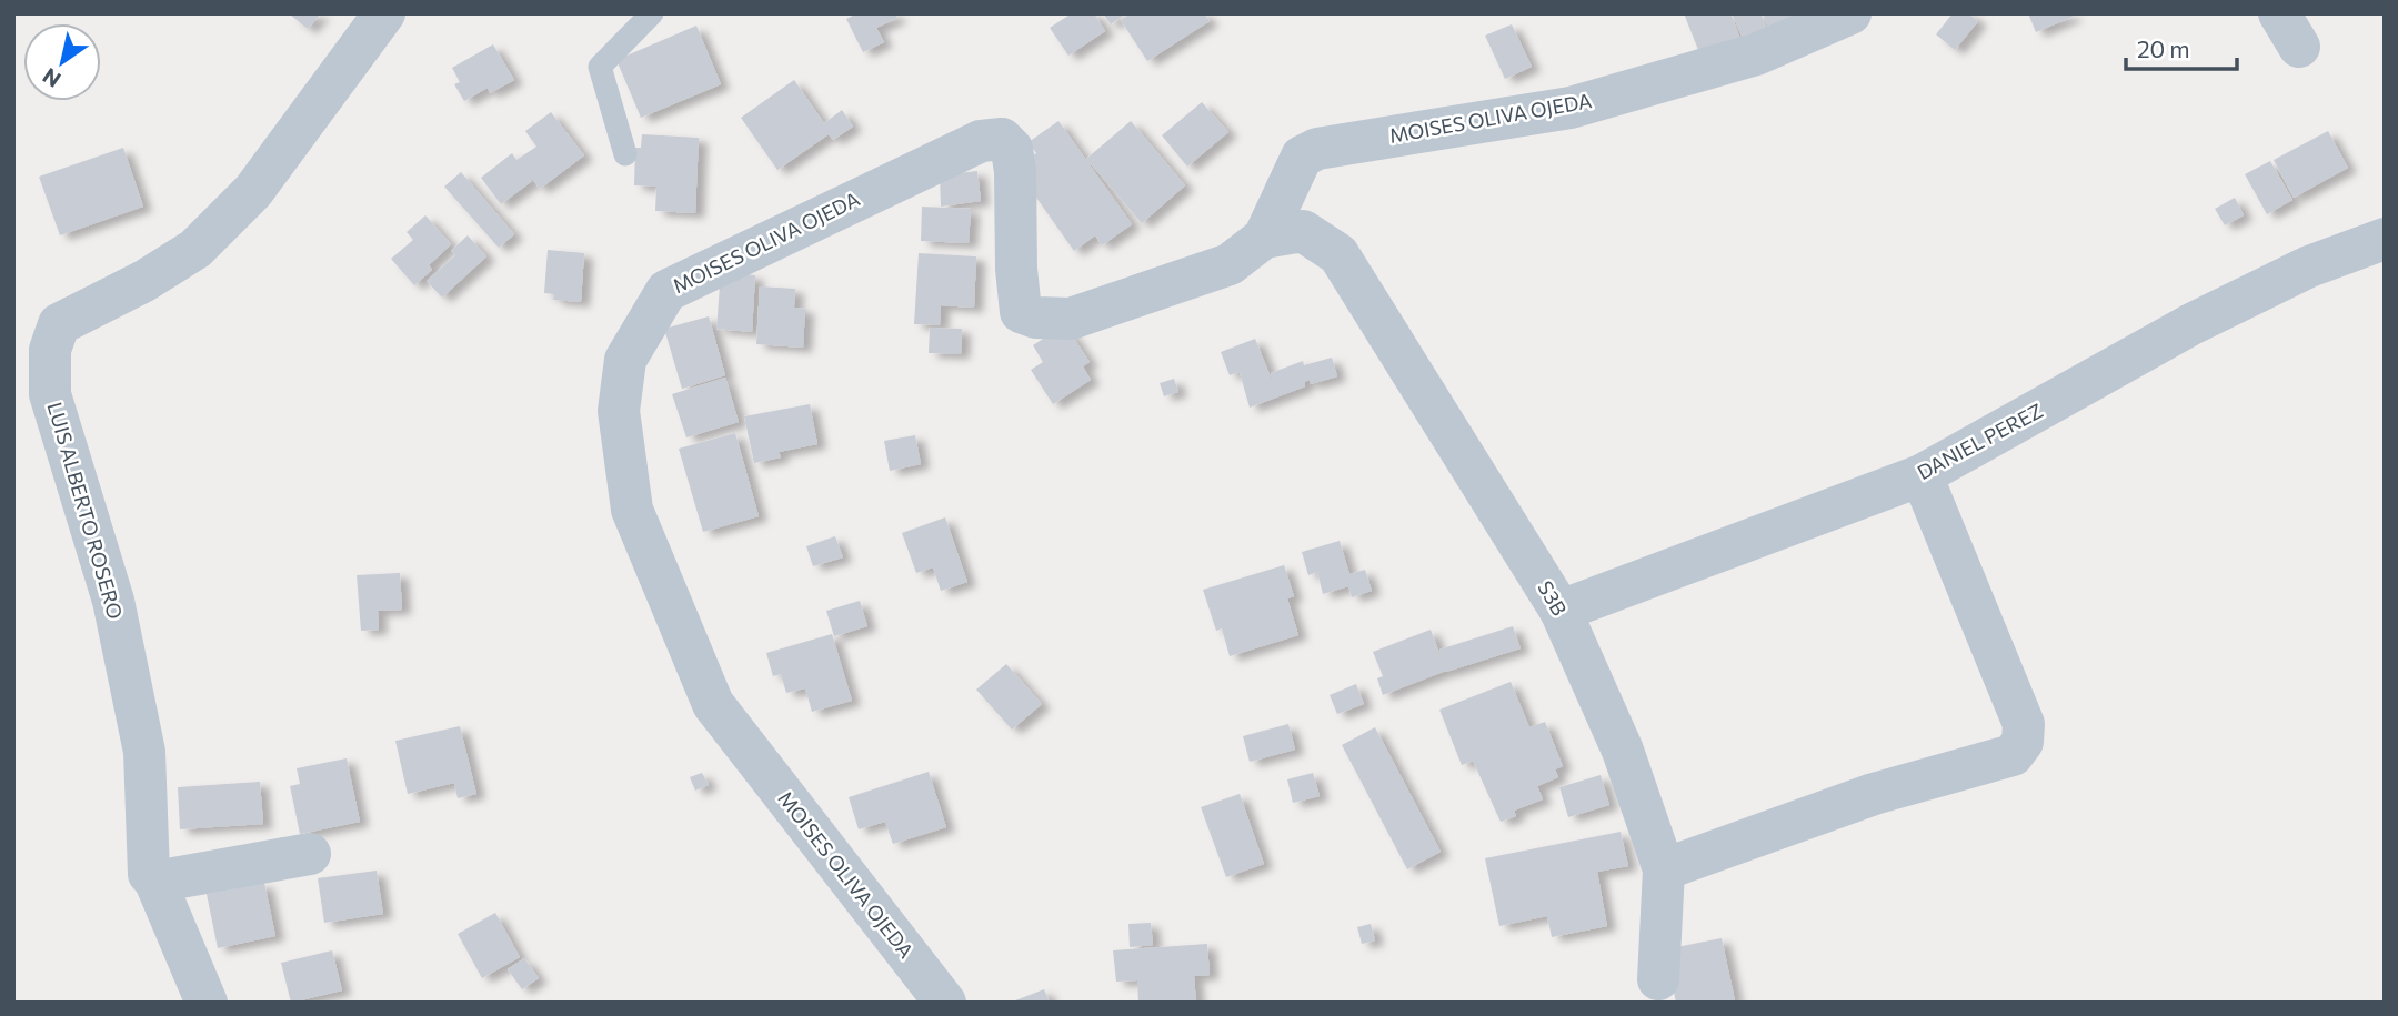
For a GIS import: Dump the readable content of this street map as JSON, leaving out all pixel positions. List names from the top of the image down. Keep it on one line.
{"streets":{"street":["MOISES OLIVA OJEDA","DANIEL PEREZ","LUIS ALBERTO ROSERO","S3B"]},"crossings":[["MOISES OLIVA OJEDA","S3B"],["DANIEL PEREZ","S3B"]],"scale_bar":"20 m","north":"bottom left"}
